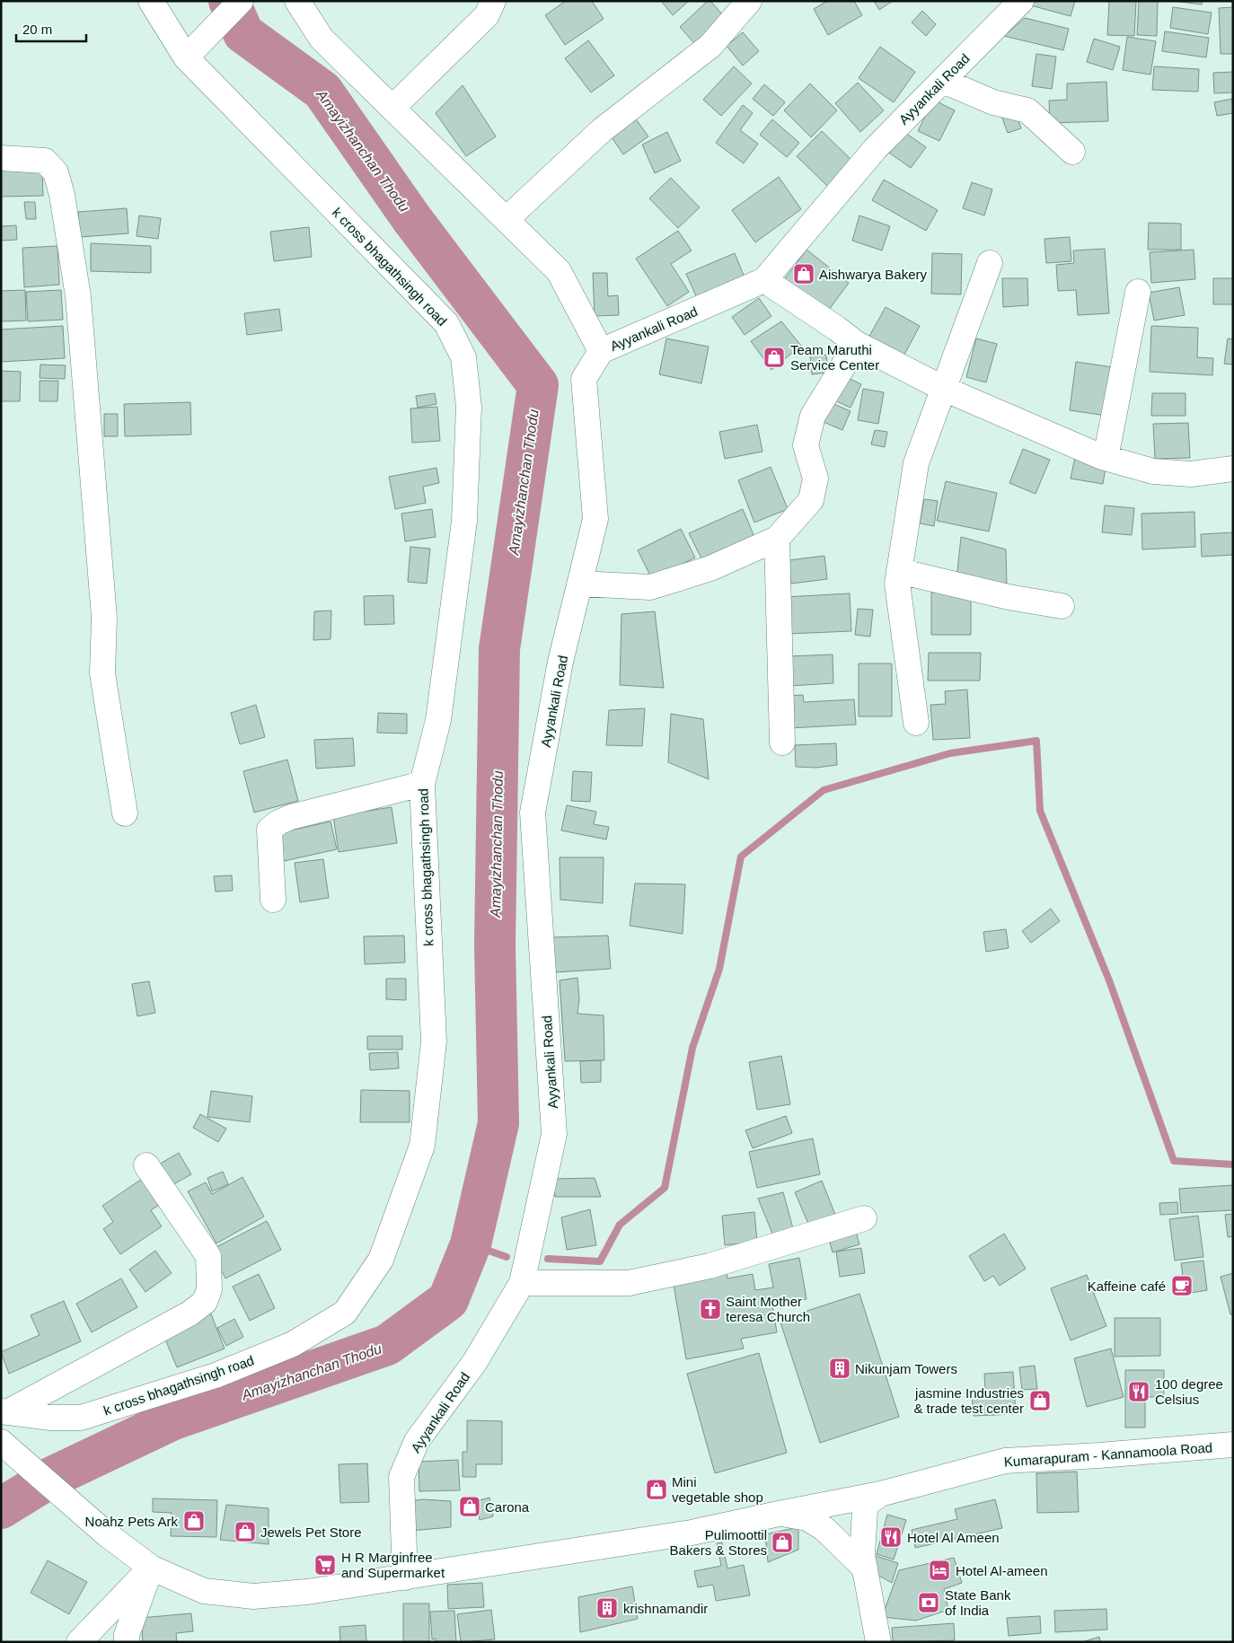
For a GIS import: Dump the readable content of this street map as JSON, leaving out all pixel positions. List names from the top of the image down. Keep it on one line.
{"streets":{"street":["Ayyankali Road","k cross bhagathsingh road","Kumarapuram - Kannamoola Road"]},"crossings":[["Ayyankali Road","Kumarapuram - Kannamoola Road"]],"water":["Amayizhanchan Thodu"],"places":{"shop":["Aishwarya Bakery","Team Maruthi Service Center","jasmine Industries & trade test center","Mini vegetable shop","Carona","Noahz Pets Ark","Jewels Pet Store","Pulimoottil Bakers & Stores"],"cafe":["Kaffeine café"],"church":["Saint Mother teresa Church"],"building":["Nikunjam Towers","krishnamandir"],"restaurant":["100 degree Celsius","Hotel Al Ameen"],"supermarket":["H R Marginfree and Supermarket"],"hotel":["Hotel Al-ameen"],"bank":["State Bank of India"]},"scale_bar":"20 m"}
